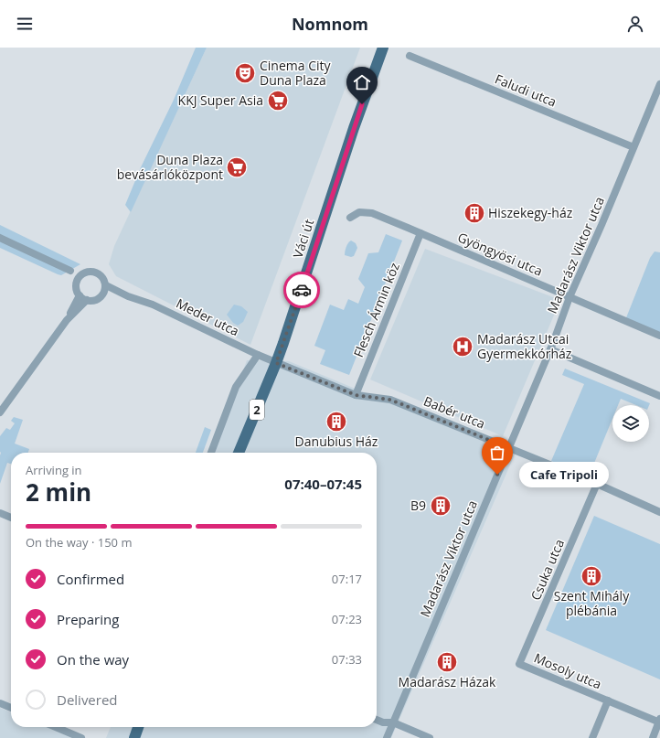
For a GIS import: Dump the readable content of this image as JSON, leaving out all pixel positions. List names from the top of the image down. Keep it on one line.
{"streets":{"main road":["Váci út","2"],"street":["Faludi utca","Gyöngyösi utca","Madarász Viktor utca","Flesch Ármin köz","Meder utca","Babér utca","Csuka utca","Mosoly utca"]},"crossings":[["Faludi utca","Madarász Viktor utca"],["Váci út","Meder utca"],["Váci út","Babér utca"],["Gyöngyösi utca","Madarász Viktor utca"],["Gyöngyösi utca","Flesch Ármin köz"],["Madarász Viktor utca","Babér utca"],["Flesch Ármin köz","Babér utca"],["Meder utca","Babér utca"],["Babér utca","Csuka utca"],["Csuka utca","Mosoly utca"]],"places":{"theatre":["Cinema City Duna Plaza"],"supermarket":["KKJ Super Asia","Duna Plaza bevásárlóközpont"],"building":["Hiszekegy-ház","Danubius Ház","B9","Szent Mihály plébánia","Madarász Házak"],"hospital":["Madarász Utcai Gyermekkórház"],"other":["Cafe Tripoli"]},"page":{"header":"Nomnom","heading":["2 min","Arriving in","07:40–07:45"],"bubble":"Cafe Tripoli","bar":"On the way · 150 m","list":[["Confirmed","07:17"],["Preparing","07:23"],["On the way","07:33"],"Delivered"]}}
